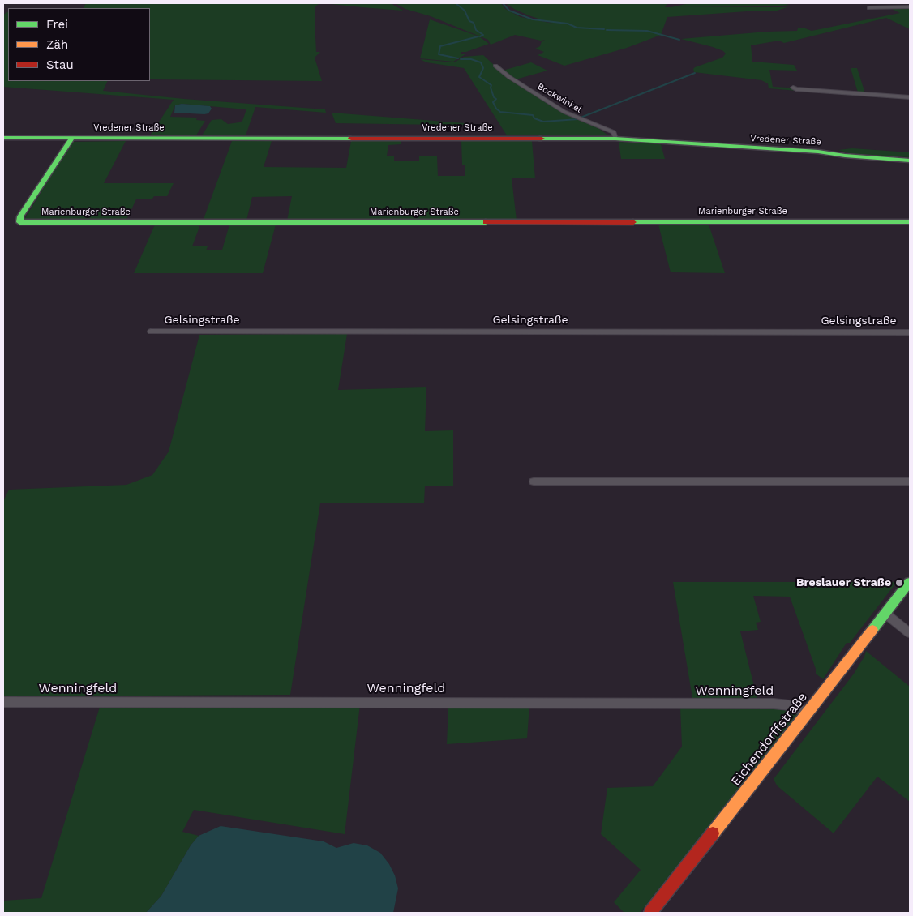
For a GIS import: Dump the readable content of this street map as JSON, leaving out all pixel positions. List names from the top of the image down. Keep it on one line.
{"streets":{"street":["Bockwinkel","Vredener Straße","Marienburger Straße","Gelsingstraße","Wenningfeld","Eichendorffstraße"]},"crossings":[["Bockwinkel","Vredener Straße"],["Vredener Straße","Marienburger Straße"],["Wenningfeld","Eichendorffstraße"]],"places":["Breslauer Straße"],"legend":["Frei","Zäh","Stau"]}
